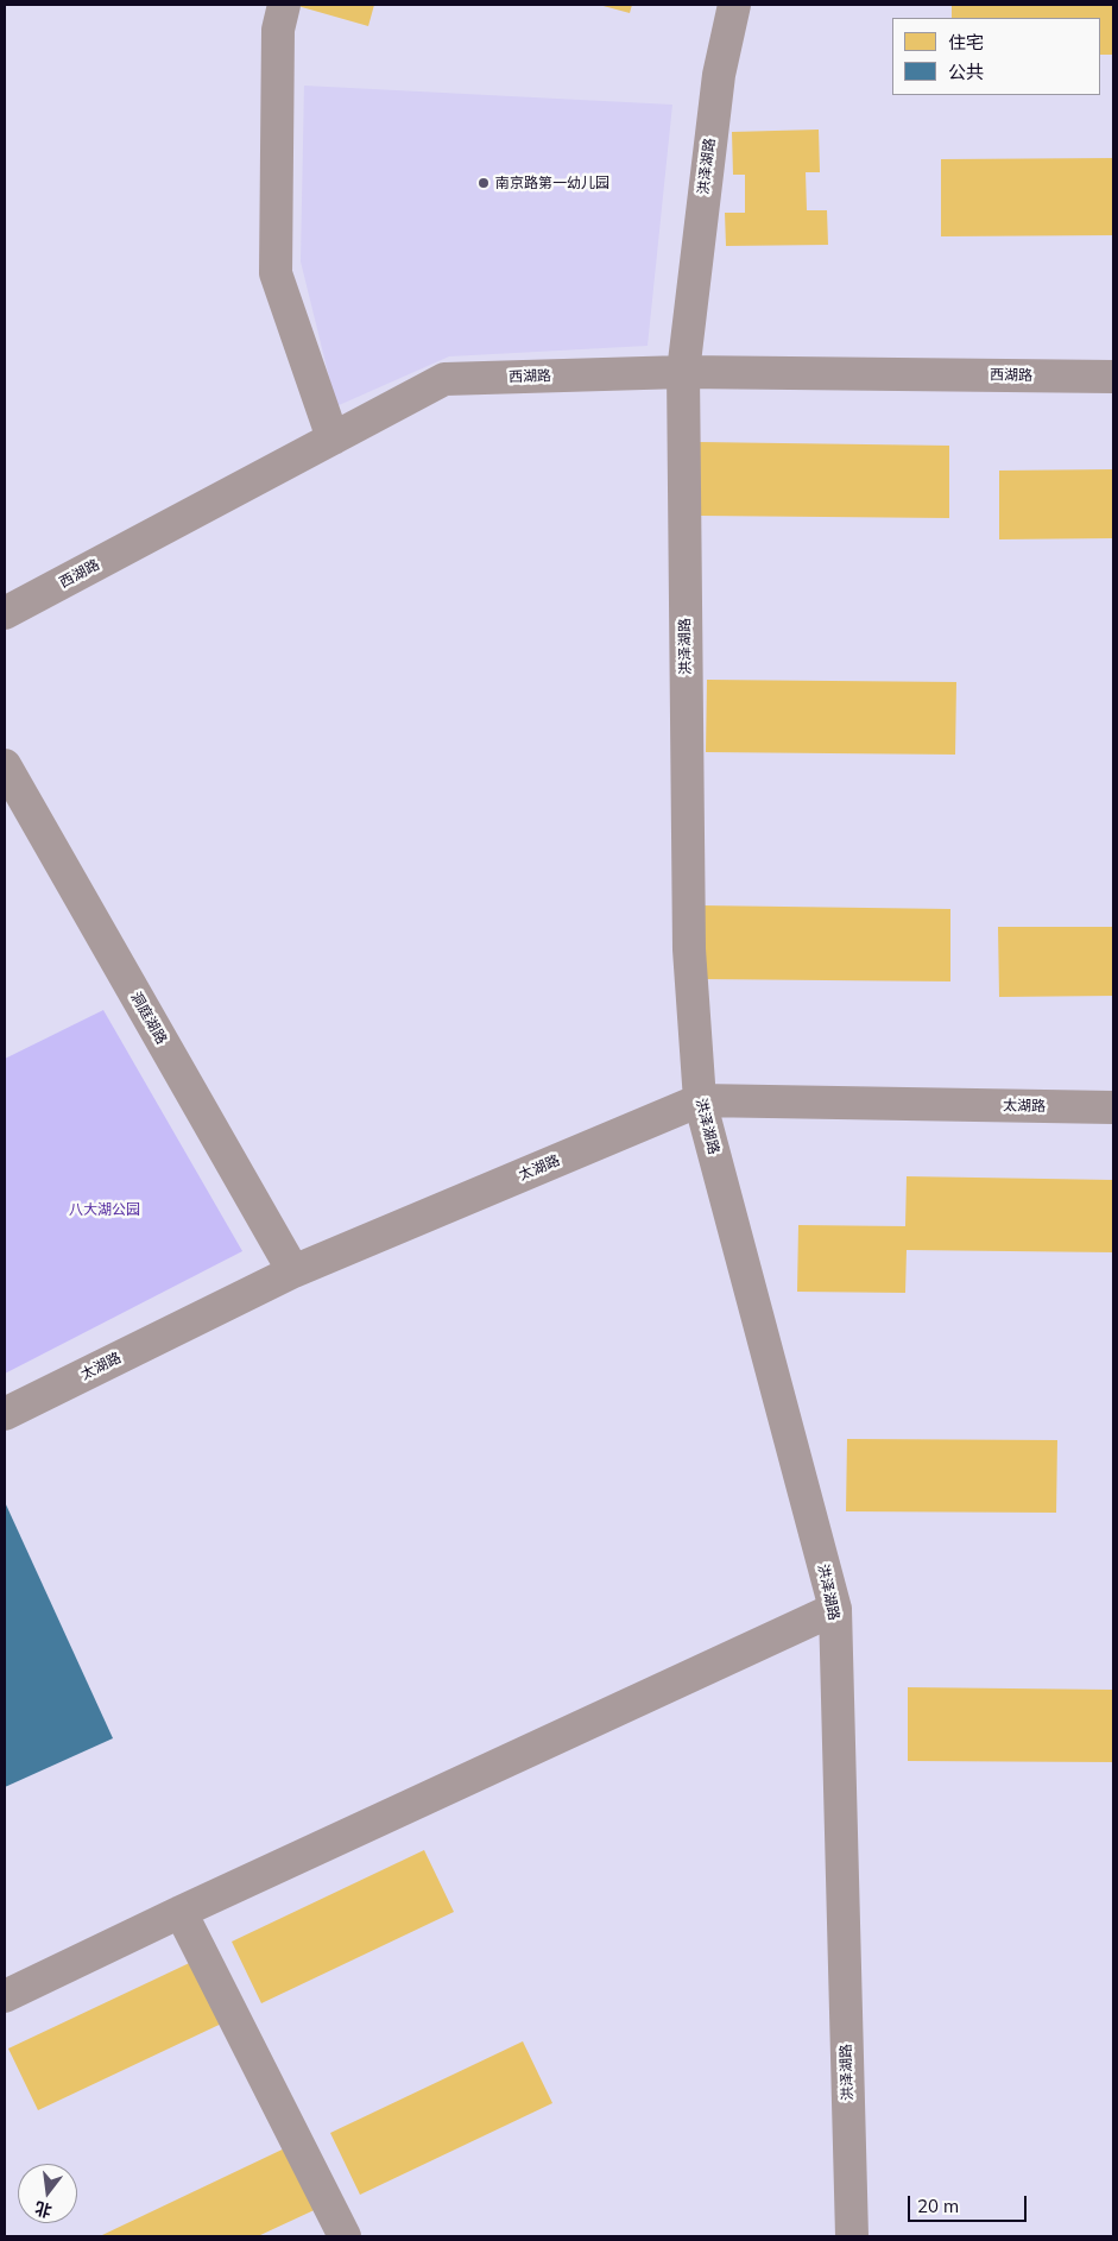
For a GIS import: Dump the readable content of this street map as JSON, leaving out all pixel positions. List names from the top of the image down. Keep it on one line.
{"streets":{"street":["洪泽湖路","西湖路","洞庭湖路","太湖路"]},"crossings":[["洪泽湖路","西湖路"],["洪泽湖路","太湖路"],["洞庭湖路","太湖路"]],"parks":["八大湖公园"],"places":["南京路第一幼儿园"],"legend":["住宅","公共"],"scale_bar":"20 m","north":"bottom"}
